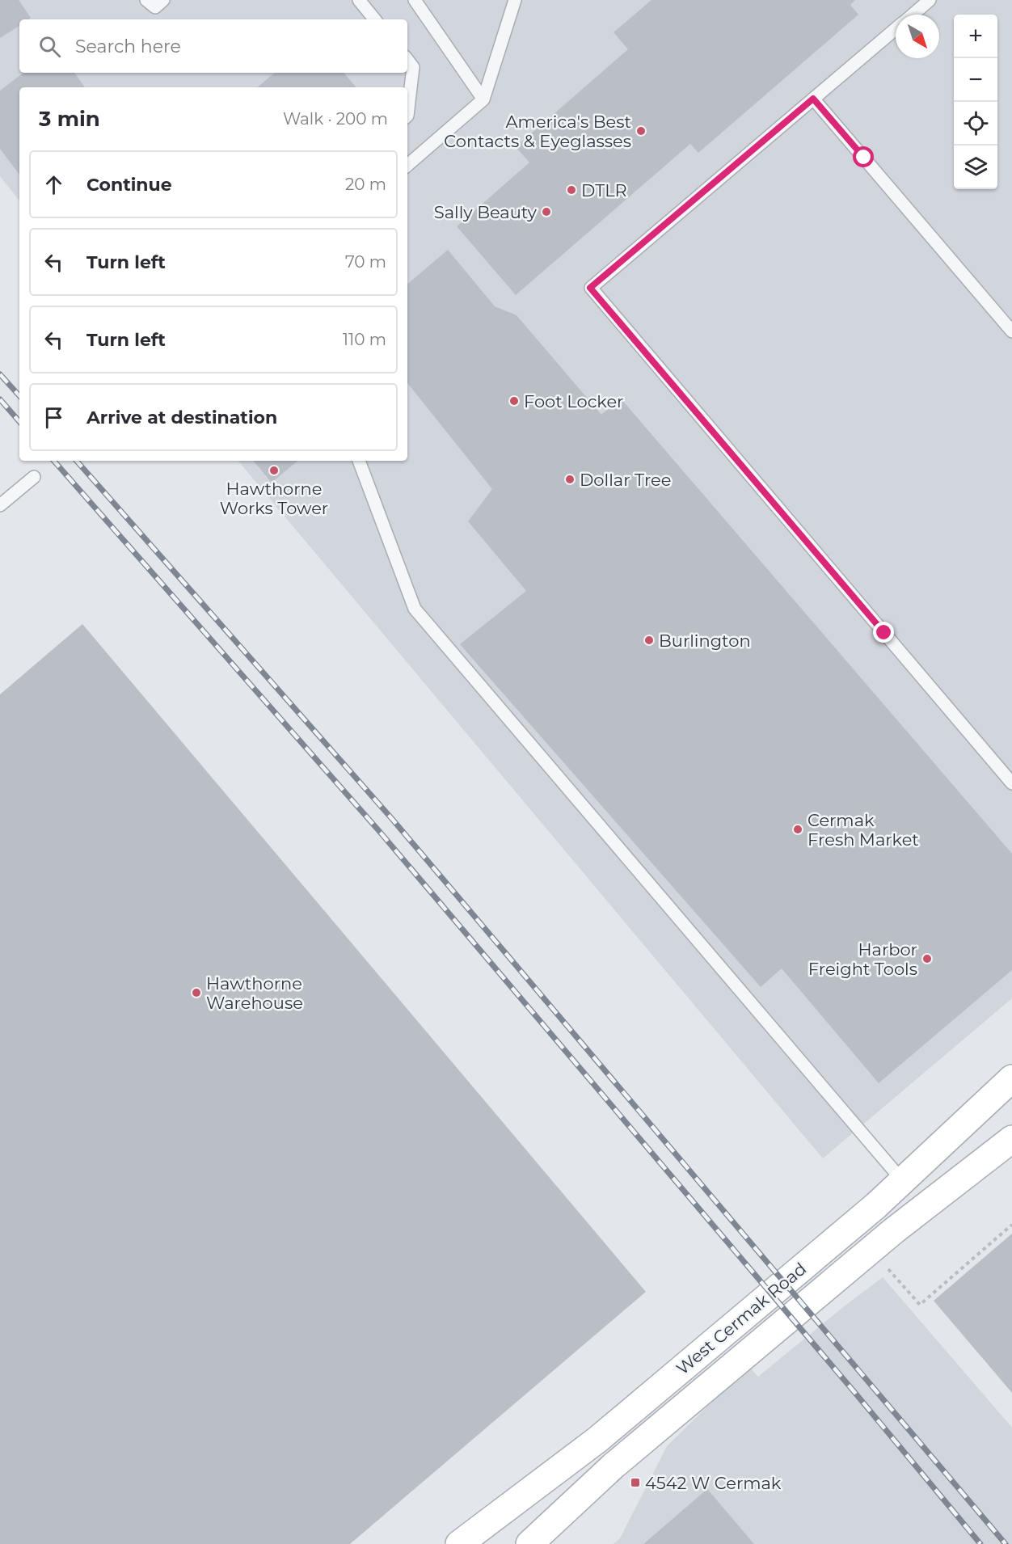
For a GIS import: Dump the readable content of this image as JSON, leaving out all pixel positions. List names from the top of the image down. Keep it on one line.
{"streets":{"main road":["West Cermak Road"]},"places":{"other":["America's Best Contacts & Eyeglasses","DTLR","Sally Beauty","Foot Locker","Hawthorne Works Tower","Dollar Tree","Burlington","Cermak Fresh Market","Harbor Freight Tools","Hawthorne Warehouse"],"transit":["4542 W Cermak"]},"north":"bottom right","page":{"map_buttons":["+","−"],"search":"Search here","heading":["3 min","Walk · 200 m"],"list":[["Continue","20 m"],["Turn left","70 m"],["Turn left","110 m"],"Arrive at destination"]}}
